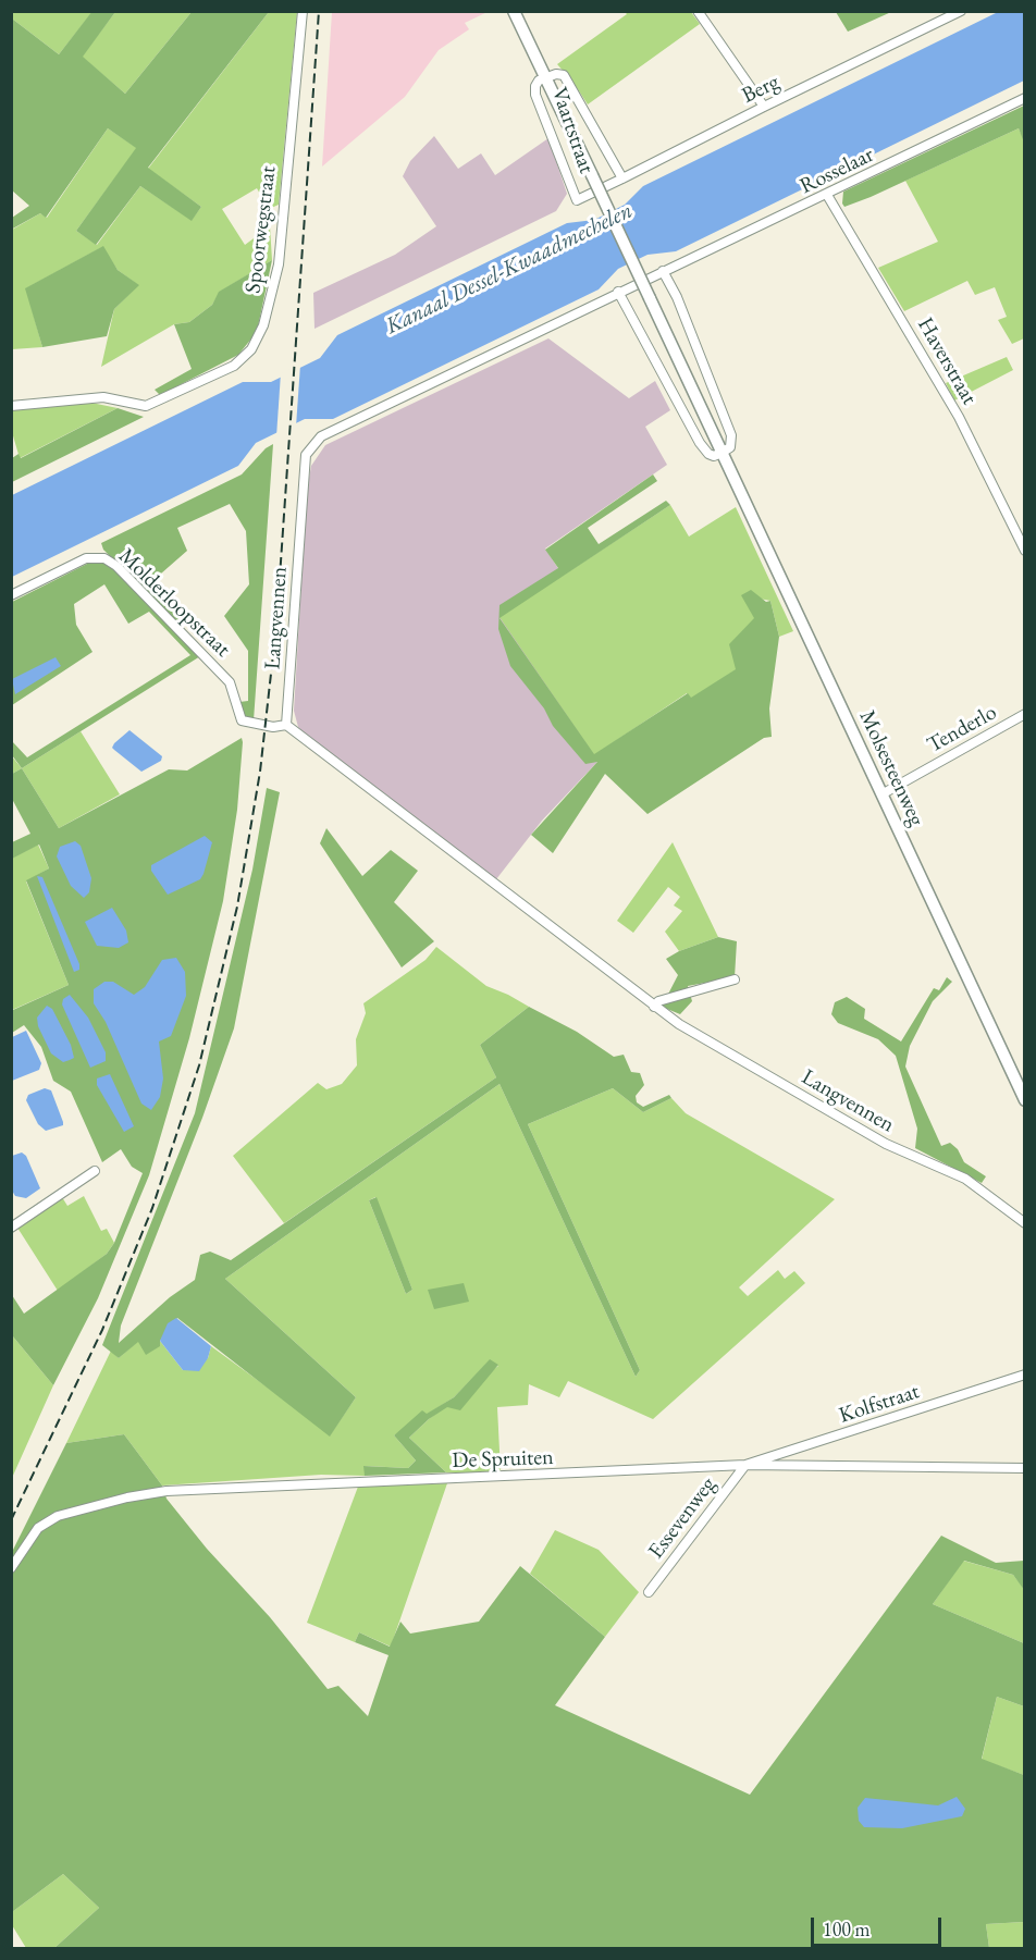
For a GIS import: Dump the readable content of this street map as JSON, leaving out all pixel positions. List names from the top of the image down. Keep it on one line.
{"streets":{"main road":["Vaartstraat","Molsesteenweg"],"street":["Berg","Rosselaar","Spoorwegstraat","Haverstraat","Molderloopstraat","Langvennen","Tenderlo","Kolfstraat","De Spruiten","Essevenweg"]},"crossings":[["Berg","Vaartstraat"],["Vaartstraat","Molsesteenweg"],["Rosselaar","Haverstraat"],["Rosselaar","Langvennen"],["Molderloopstraat","Langvennen"],["Tenderlo","Molsesteenweg"],["Kolfstraat","De Spruiten"],["Kolfstraat","Essevenweg"],["De Spruiten","Essevenweg"]],"water":["Kanaal Dessel-Kwaadmechelen"],"scale_bar":"100 m"}
